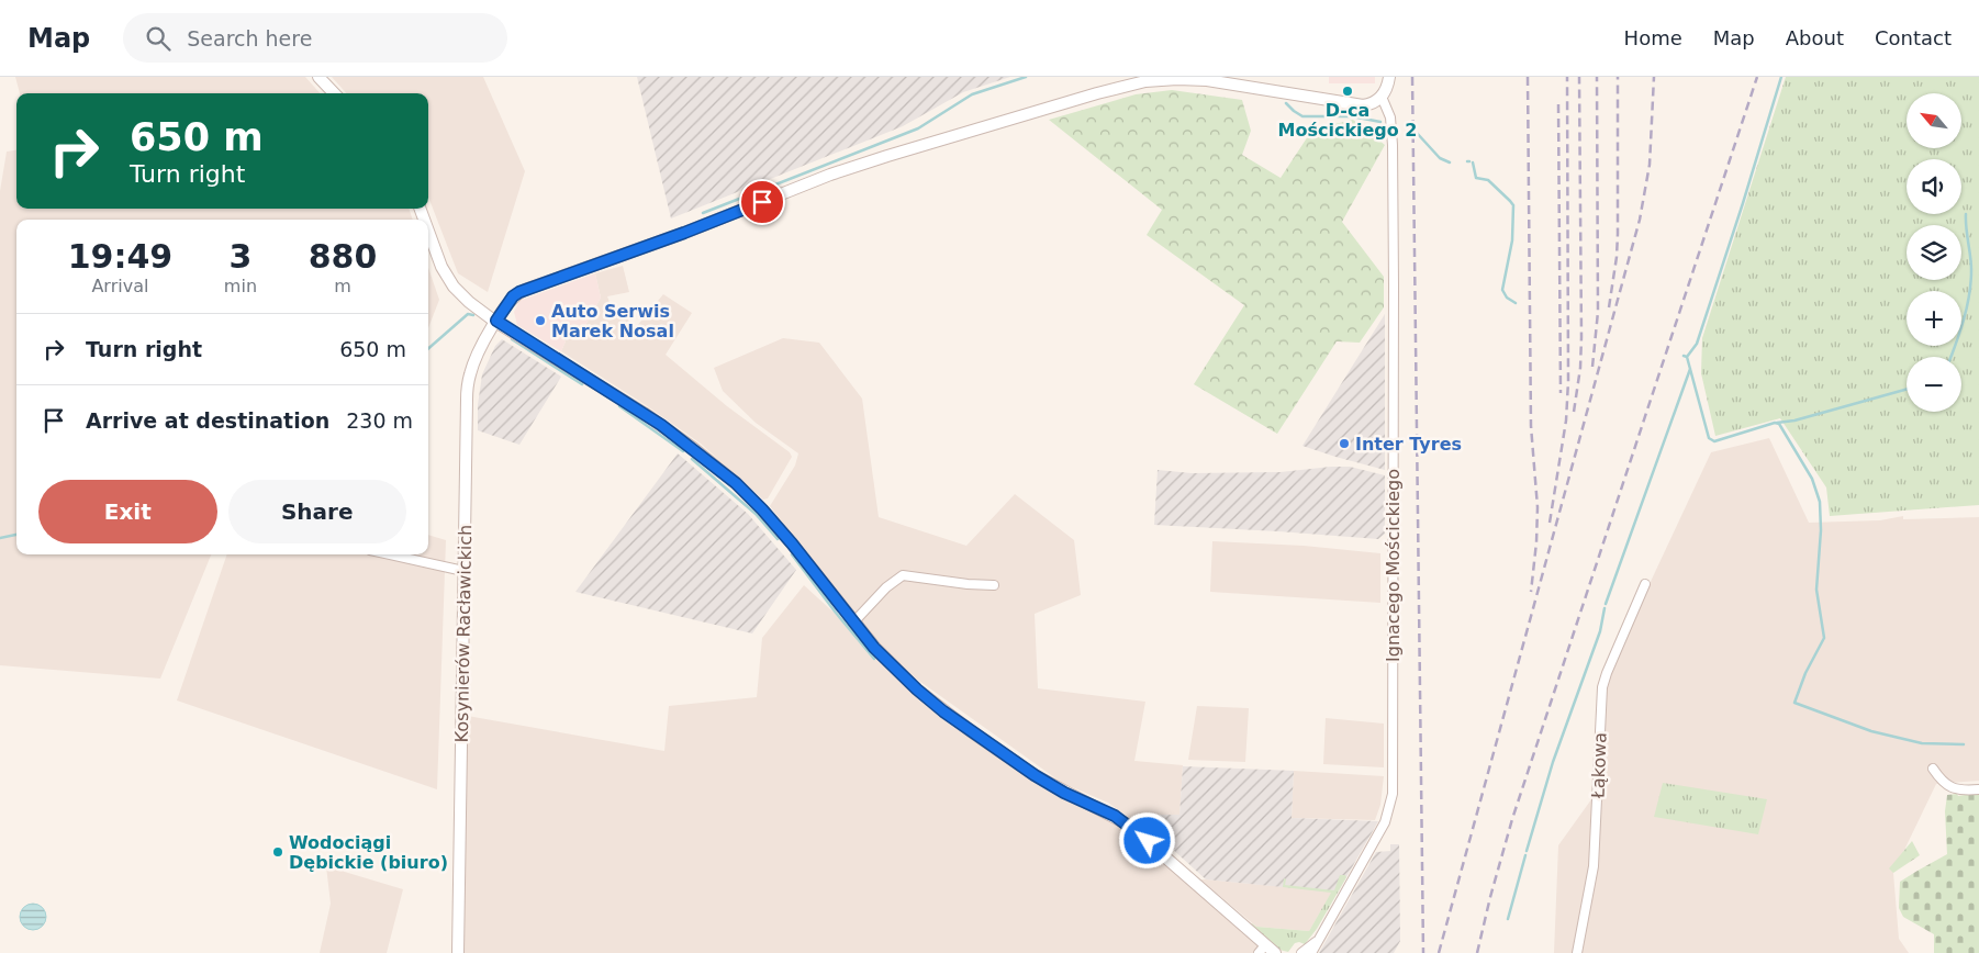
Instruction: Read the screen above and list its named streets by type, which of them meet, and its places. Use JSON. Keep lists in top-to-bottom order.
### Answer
{
  "streets": {
    "street": ["Ignacego Mościckiego", "Kosynierów Racławickich", "Łąkowa"]
  },
  "crossings": [
    ["Ignacego Mościckiego", "Kosynierów Racławickich"]
  ],
  "places": [
    "D-ca Mościckiego 2",
    "Auto Serwis Marek Nosal",
    "Inter Tyres",
    "Wodociągi Dębickie (biuro)"
  ],
  "north": "top left",
  "page": {
    "header": "Map",
    "search": "Search here",
    "nav": [
      "Home",
      "Map",
      "About",
      "Contact"
    ],
    "map_buttons": ["+", "−"],
    "turn": ["650 m", "Turn right"],
    "eta": [
      "19:49",
      "Arrival",
      "3",
      "min",
      "880",
      "m"
    ],
    "list": [
      {
        "name": "Turn right",
        "value": "650 m"
      },
      {
        "name": "Arrive at destination",
        "value": "230 m"
      }
    ],
    "buttons": ["Exit", "Share"]
  }
}
